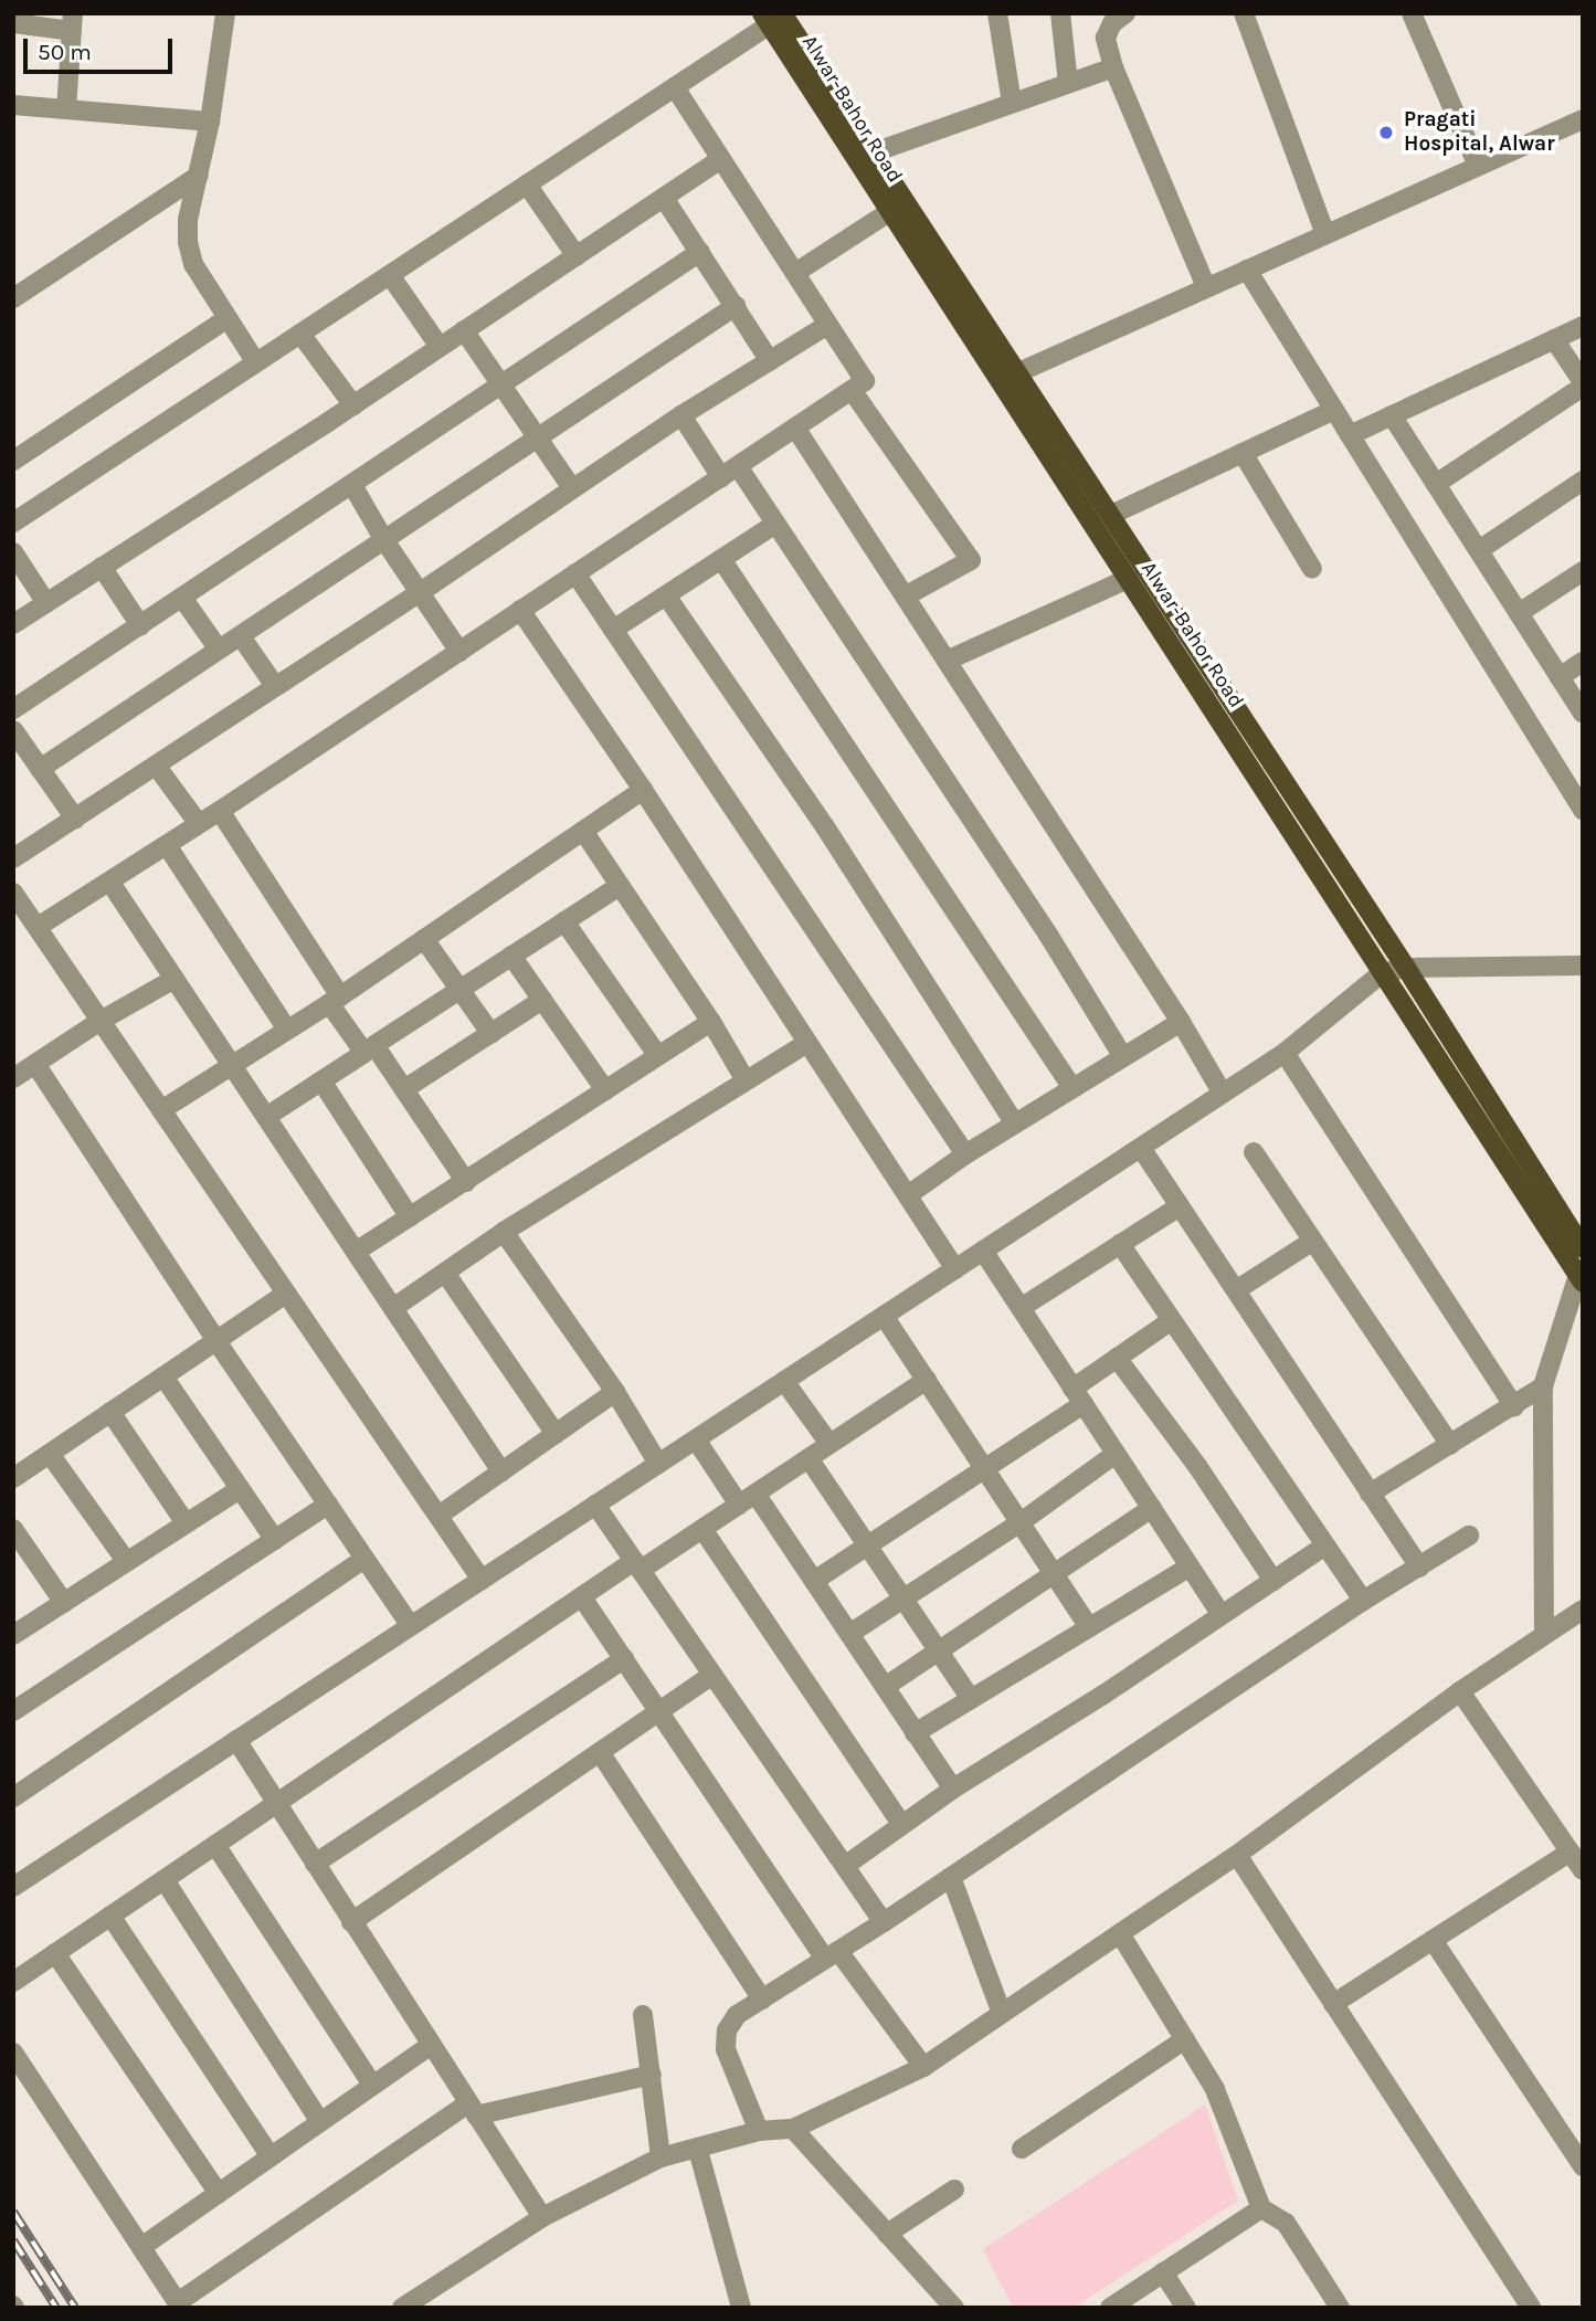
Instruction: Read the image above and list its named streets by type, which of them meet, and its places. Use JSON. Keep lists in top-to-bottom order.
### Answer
{
  "streets": {
    "main road": ["Alwar-Bahor Road"]
  },
  "places": ["Pragati Hospital, Alwar"],
  "scale_bar": "50 m"
}
